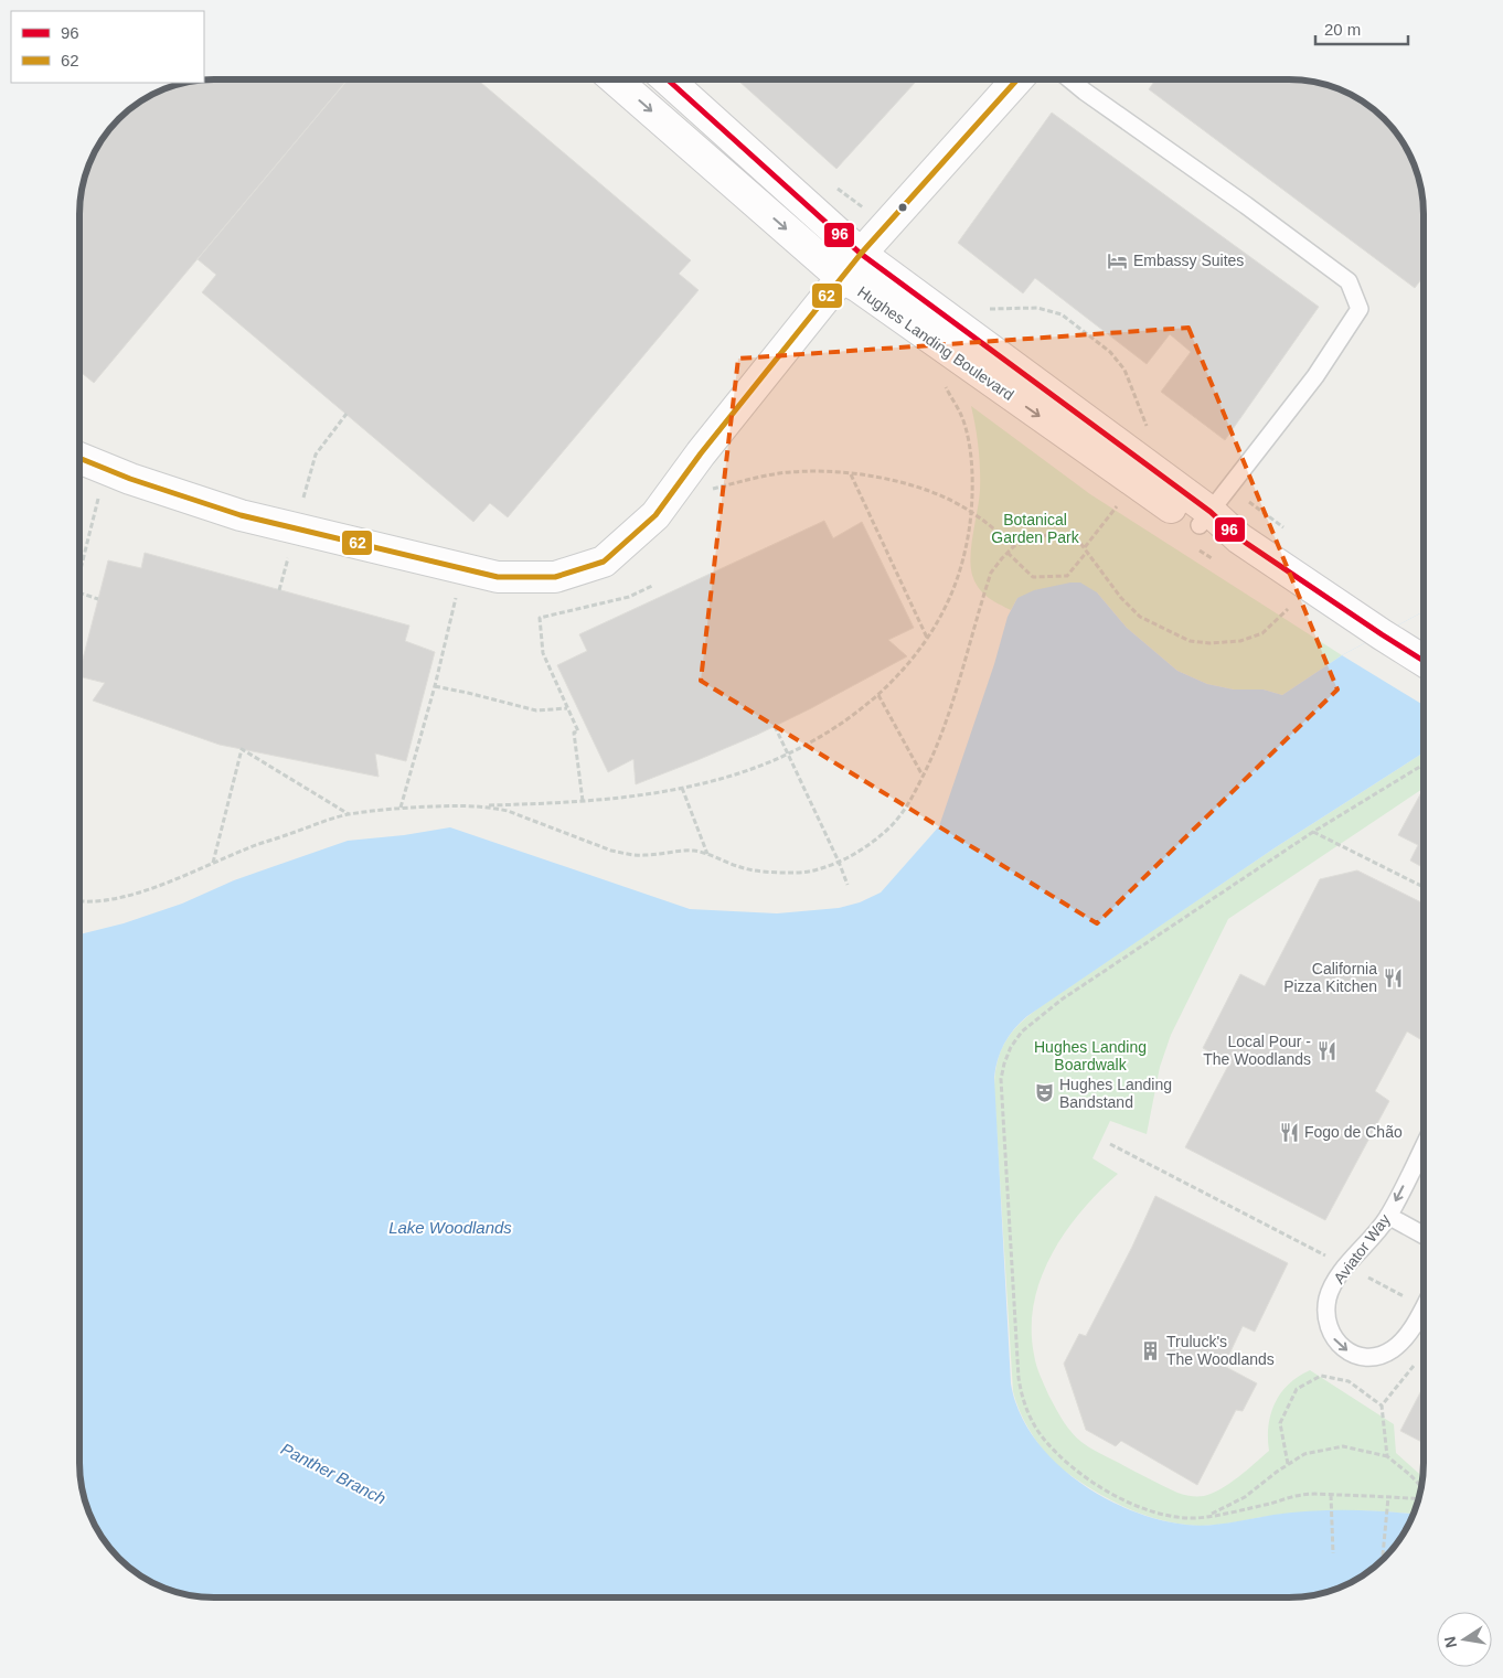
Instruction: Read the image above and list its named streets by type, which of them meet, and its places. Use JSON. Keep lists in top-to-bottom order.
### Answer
{
  "streets": {
    "street": ["Hughes Landing Boulevard"],
    "lane": ["Aviator Way"]
  },
  "water": ["Lake Woodlands", "Panther Branch"],
  "parks": ["Botanical Garden Park", "Hughes Landing Boardwalk"],
  "places": {
    "hotel": ["Embassy Suites"],
    "restaurant": ["California Pizza Kitchen", "Local Pour - The Woodlands", "Fogo de Chão"],
    "theatre": ["Hughes Landing Bandstand"],
    "building": ["Truluck's The Woodlands"]
  },
  "lines": ["transit line 96", "transit line 62"],
  "legend": ["96", "62"],
  "scale_bar": "20 m",
  "north": "left"
}
